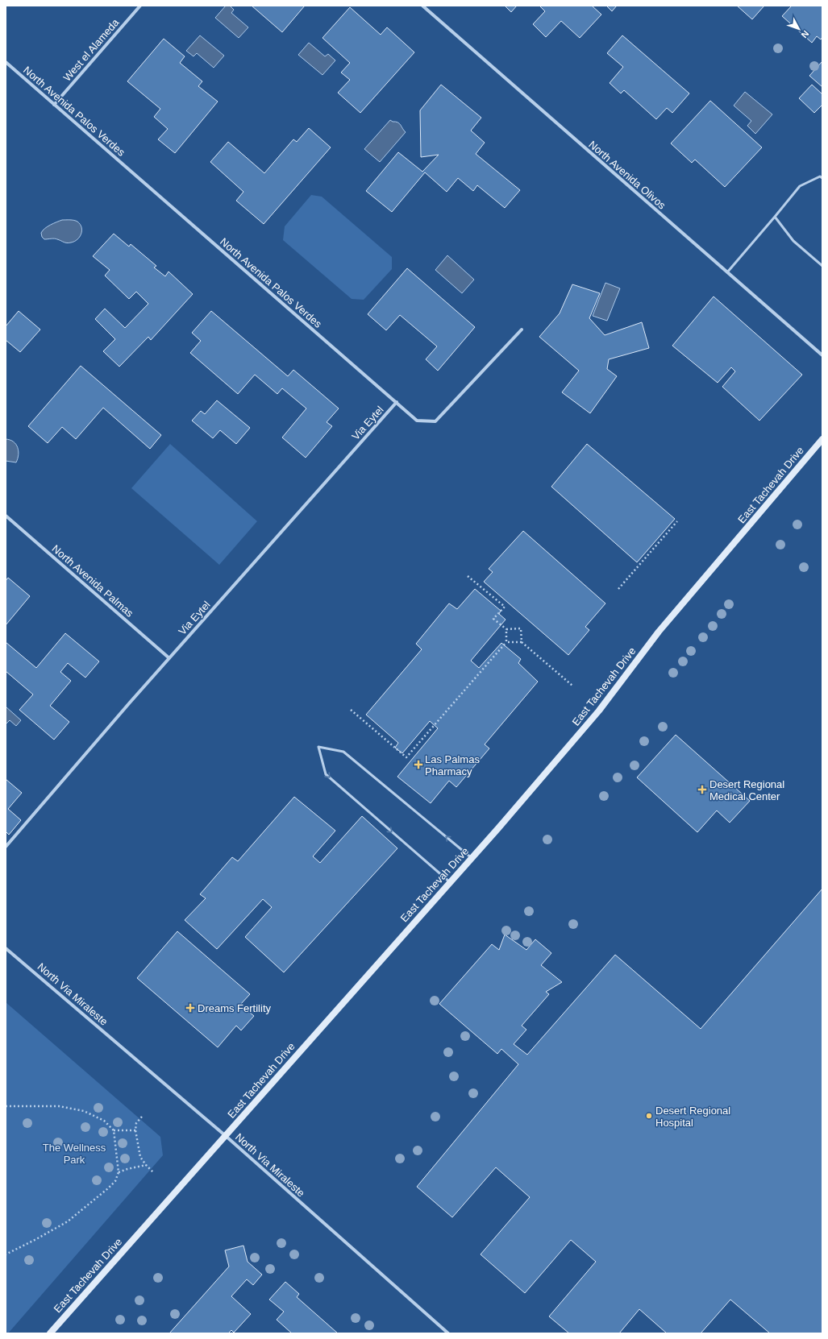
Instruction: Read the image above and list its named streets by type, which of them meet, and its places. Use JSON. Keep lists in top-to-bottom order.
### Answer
{
  "streets": {
    "street": [
      "West el Alameda",
      "North Avenida Palos Verdes",
      "North Avenida Olivos",
      "Via Eytel",
      "East Tachevah Drive",
      "North Avenida Palmas",
      "North Via Miraleste"
    ]
  },
  "crossings": [
    ["West el Alameda", "North Avenida Palos Verdes"],
    ["North Avenida Palos Verdes", "Via Eytel"],
    ["Via Eytel", "North Avenida Palmas"],
    ["East Tachevah Drive", "North Via Miraleste"]
  ],
  "parks": ["The Wellness Park"],
  "places": {
    "health": ["Las Palmas Pharmacy", "Desert Regional Medical Center", "Dreams Fertility"],
    "other": ["Desert Regional Hospital"]
  },
  "north": "bottom right"
}
